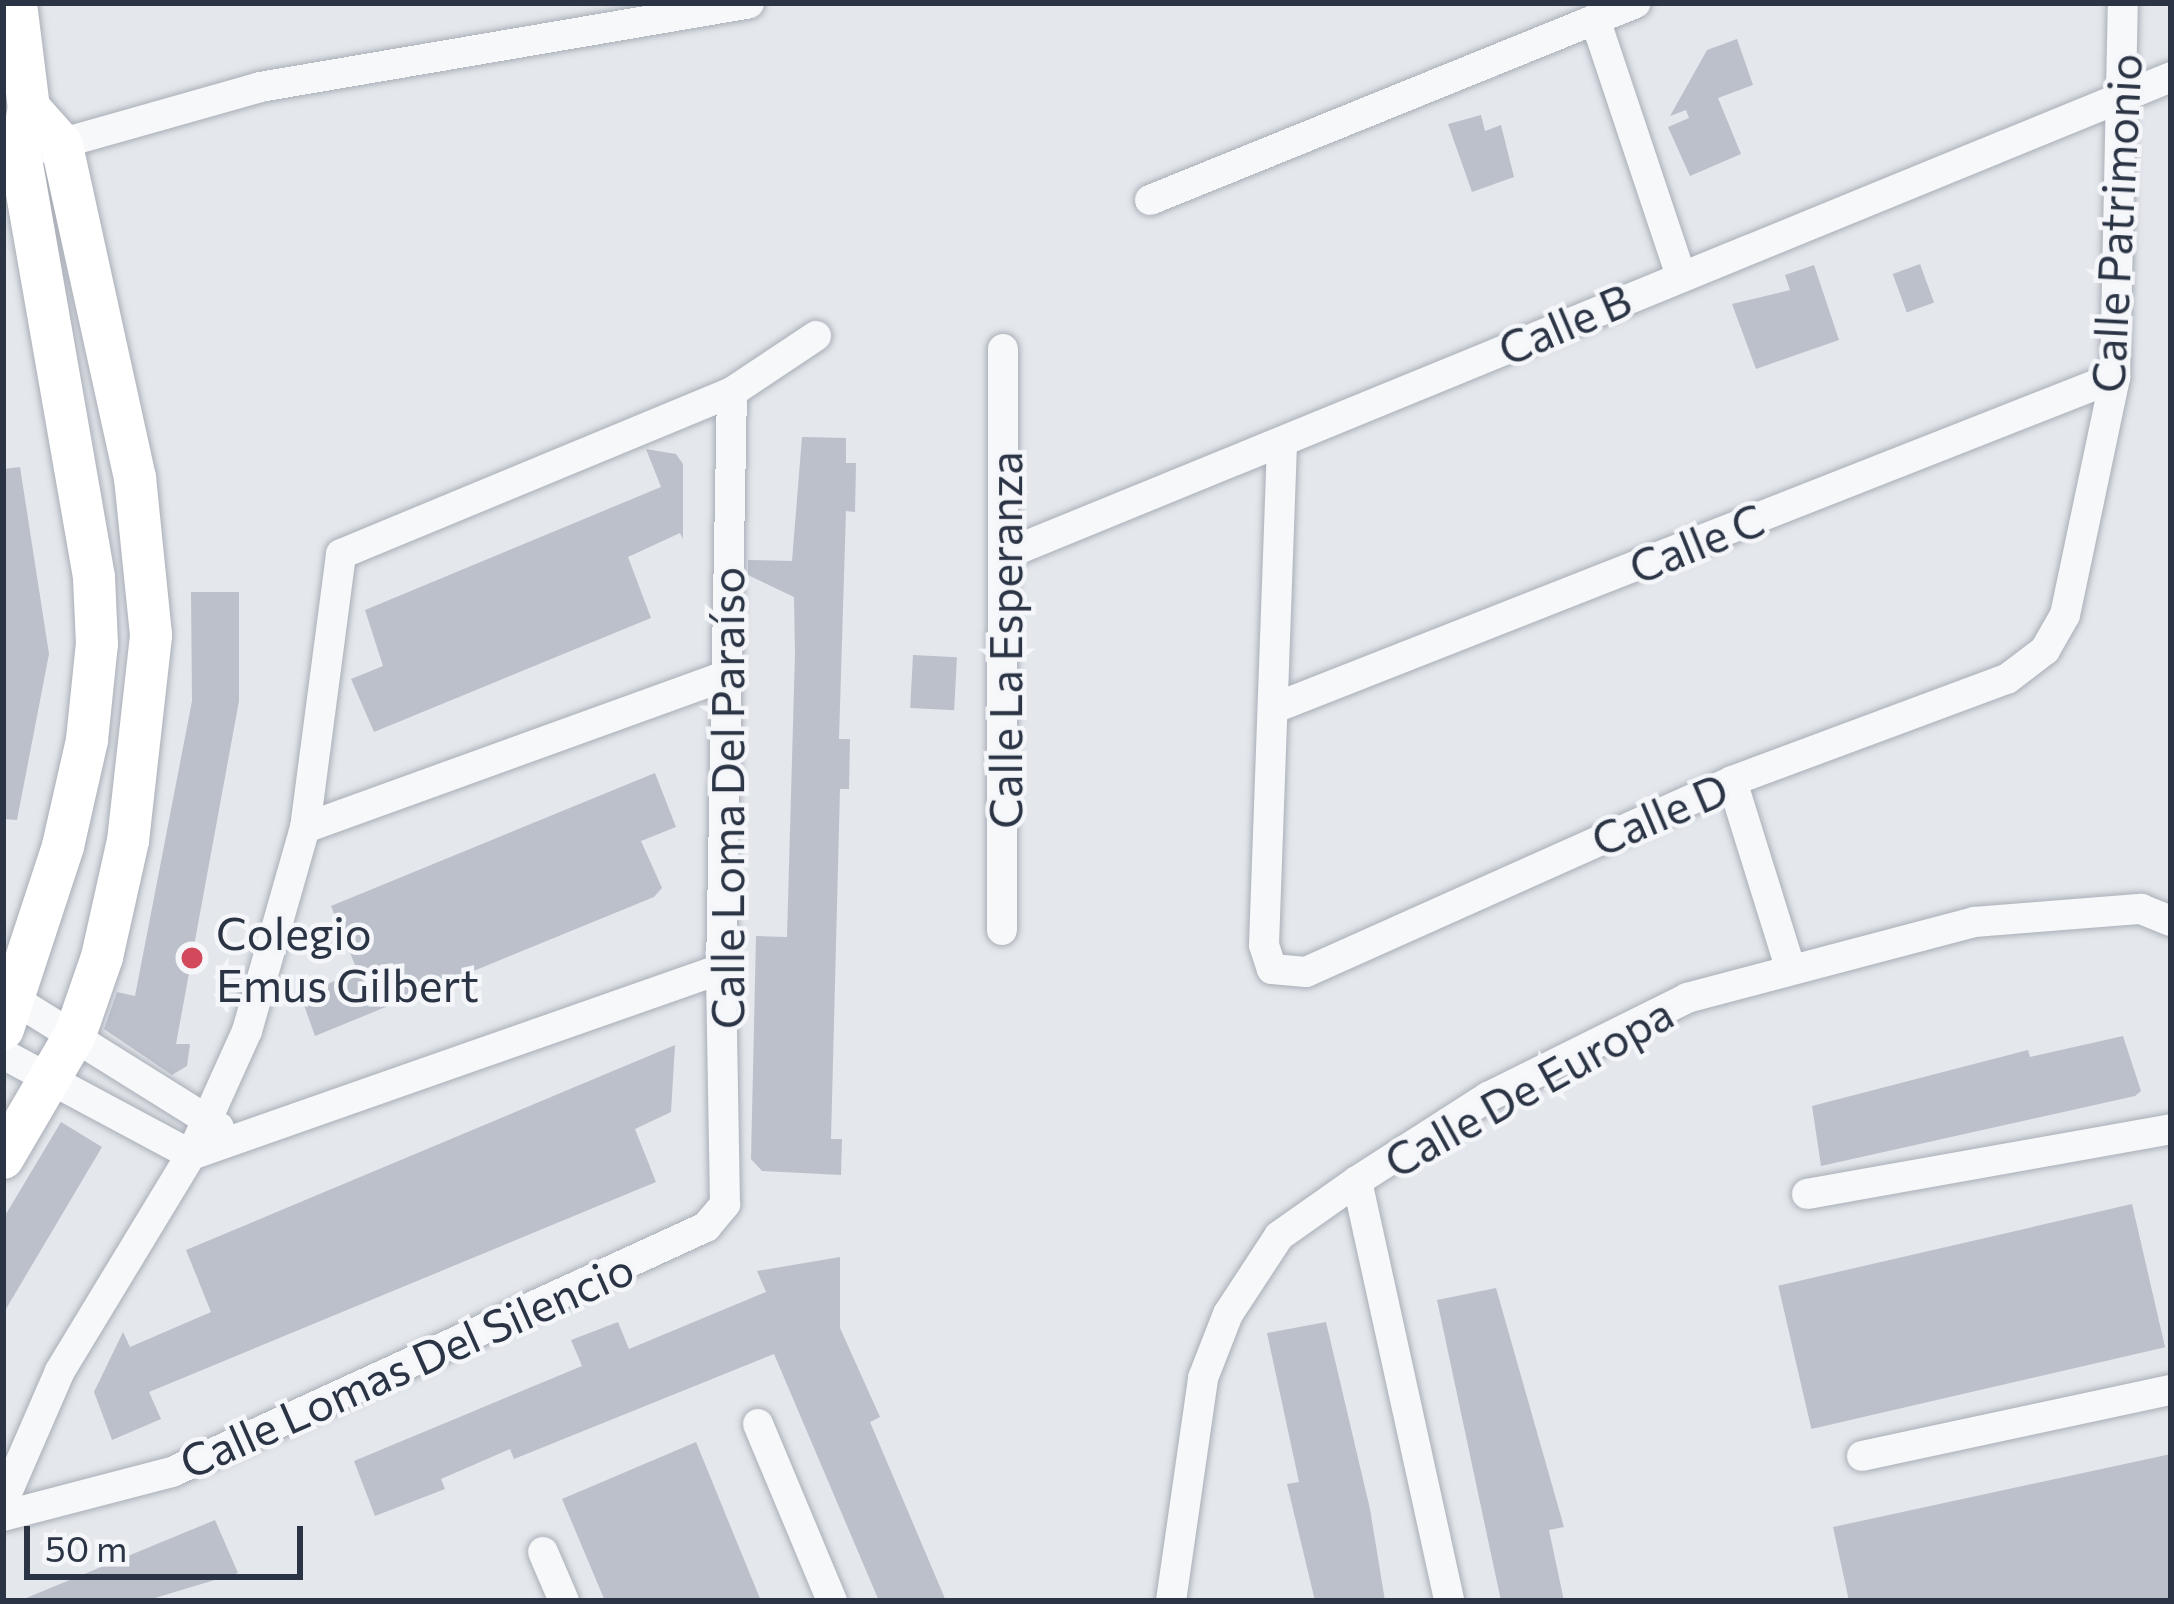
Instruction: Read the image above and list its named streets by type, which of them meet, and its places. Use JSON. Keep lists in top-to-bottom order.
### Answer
{
  "streets": {
    "street": [
      "Calle Patrimonio",
      "Calle B",
      "Calle C",
      "Calle La Esperanza",
      "Calle Loma Del Paraíso",
      "Calle D",
      "Calle De Europa",
      "Calle Lomas Del Silencio"
    ]
  },
  "crossings": [
    ["Calle Patrimonio", "Calle B"],
    ["Calle Patrimonio", "Calle C"],
    ["Calle Patrimonio", "Calle D"],
    ["Calle B", "Calle La Esperanza"],
    ["Calle C", "Calle D"],
    ["Calle Loma Del Paraíso", "Calle Lomas Del Silencio"]
  ],
  "places": ["Colegio Emus Gilbert"],
  "scale_bar": "50 m"
}
